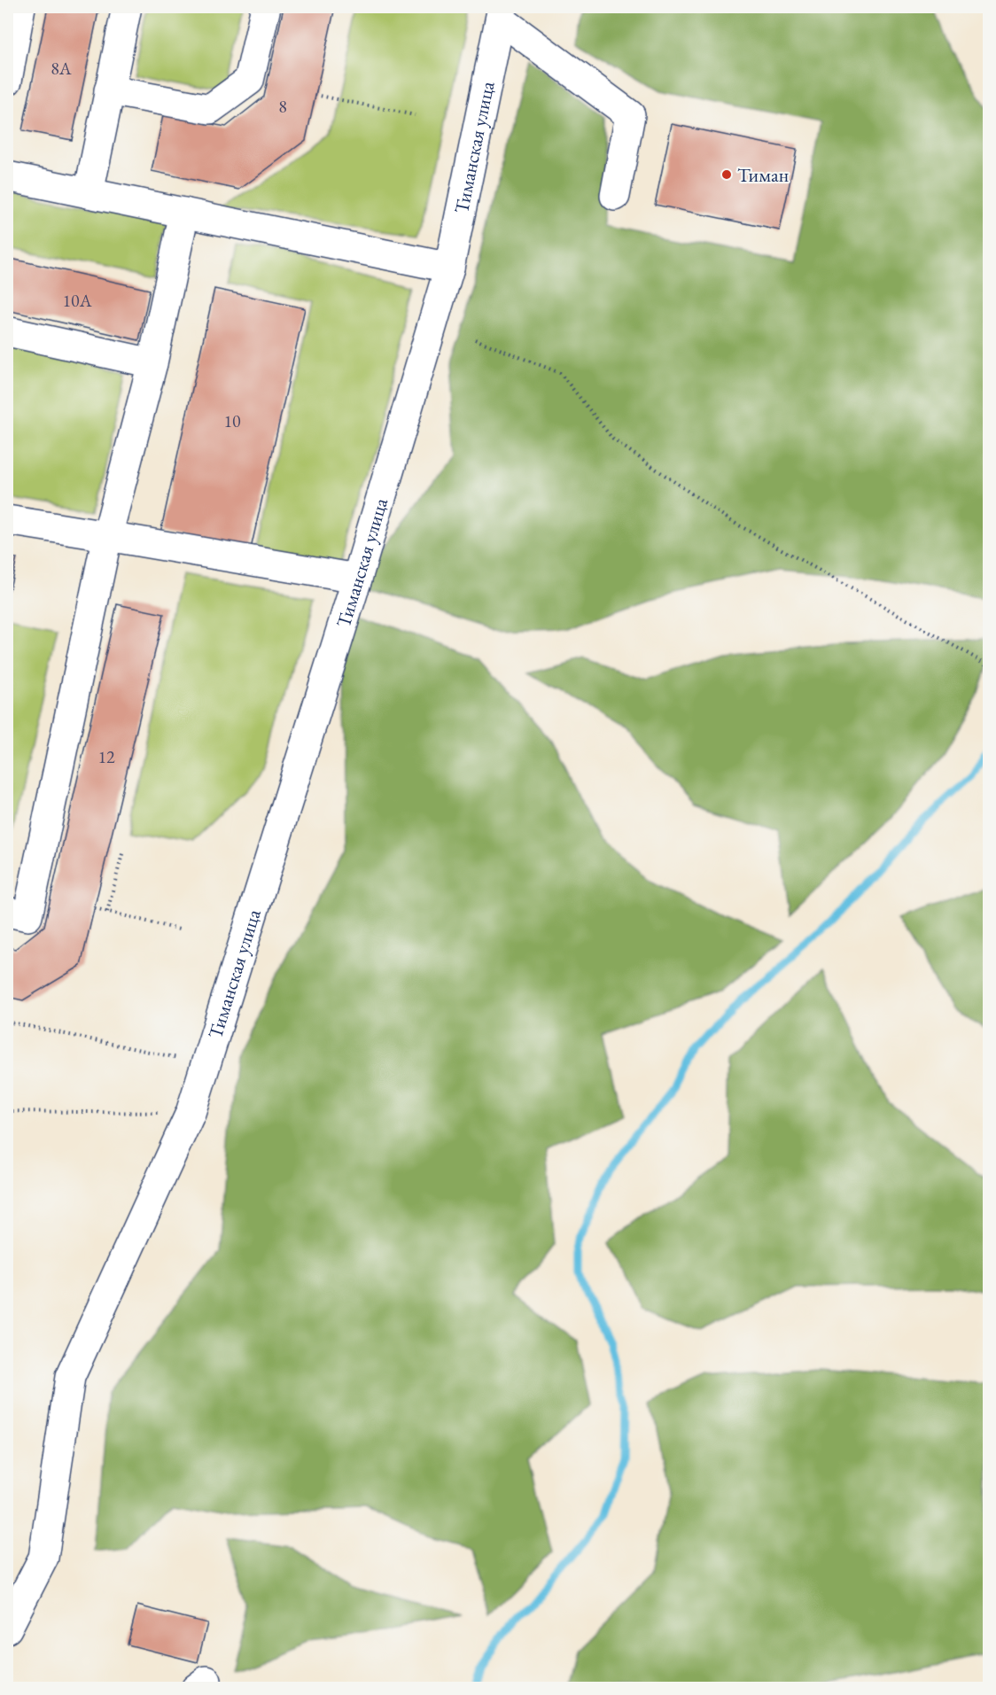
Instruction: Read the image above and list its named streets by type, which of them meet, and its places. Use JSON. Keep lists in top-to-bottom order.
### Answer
{
  "streets": {
    "street": ["Тиманская улица"]
  },
  "places": ["Тиман"],
  "house_numbers": [
    "8А",
    "8",
    "10А",
    "10",
    "12"
  ]
}
